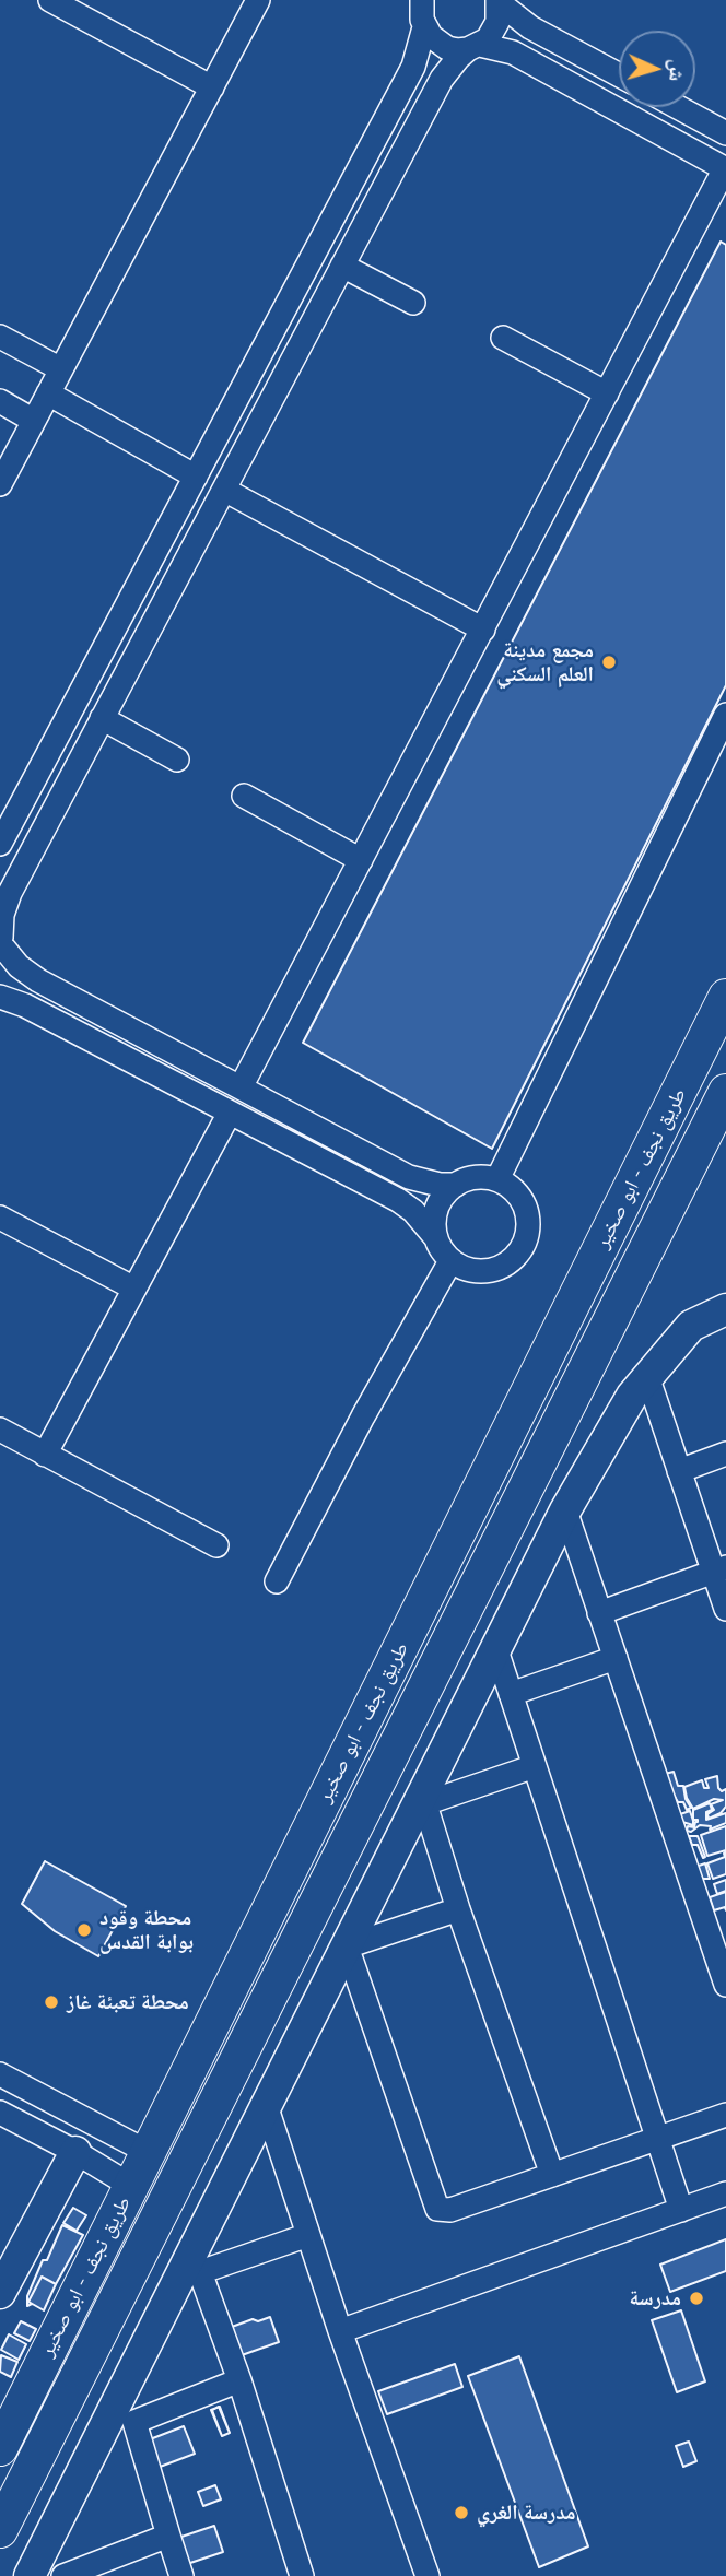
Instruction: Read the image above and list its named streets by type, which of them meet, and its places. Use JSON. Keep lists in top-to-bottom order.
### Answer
{
  "streets": {
    "highway": ["طريق نجف - ابو صخير"]
  },
  "places": [
    "مجمع مدينة العلم السكني",
    "محطة وقود بوابة القدس",
    "محطة تعبئة غاز",
    "مدرسة",
    "مدرسة الغري"
  ],
  "north": "right"
}
